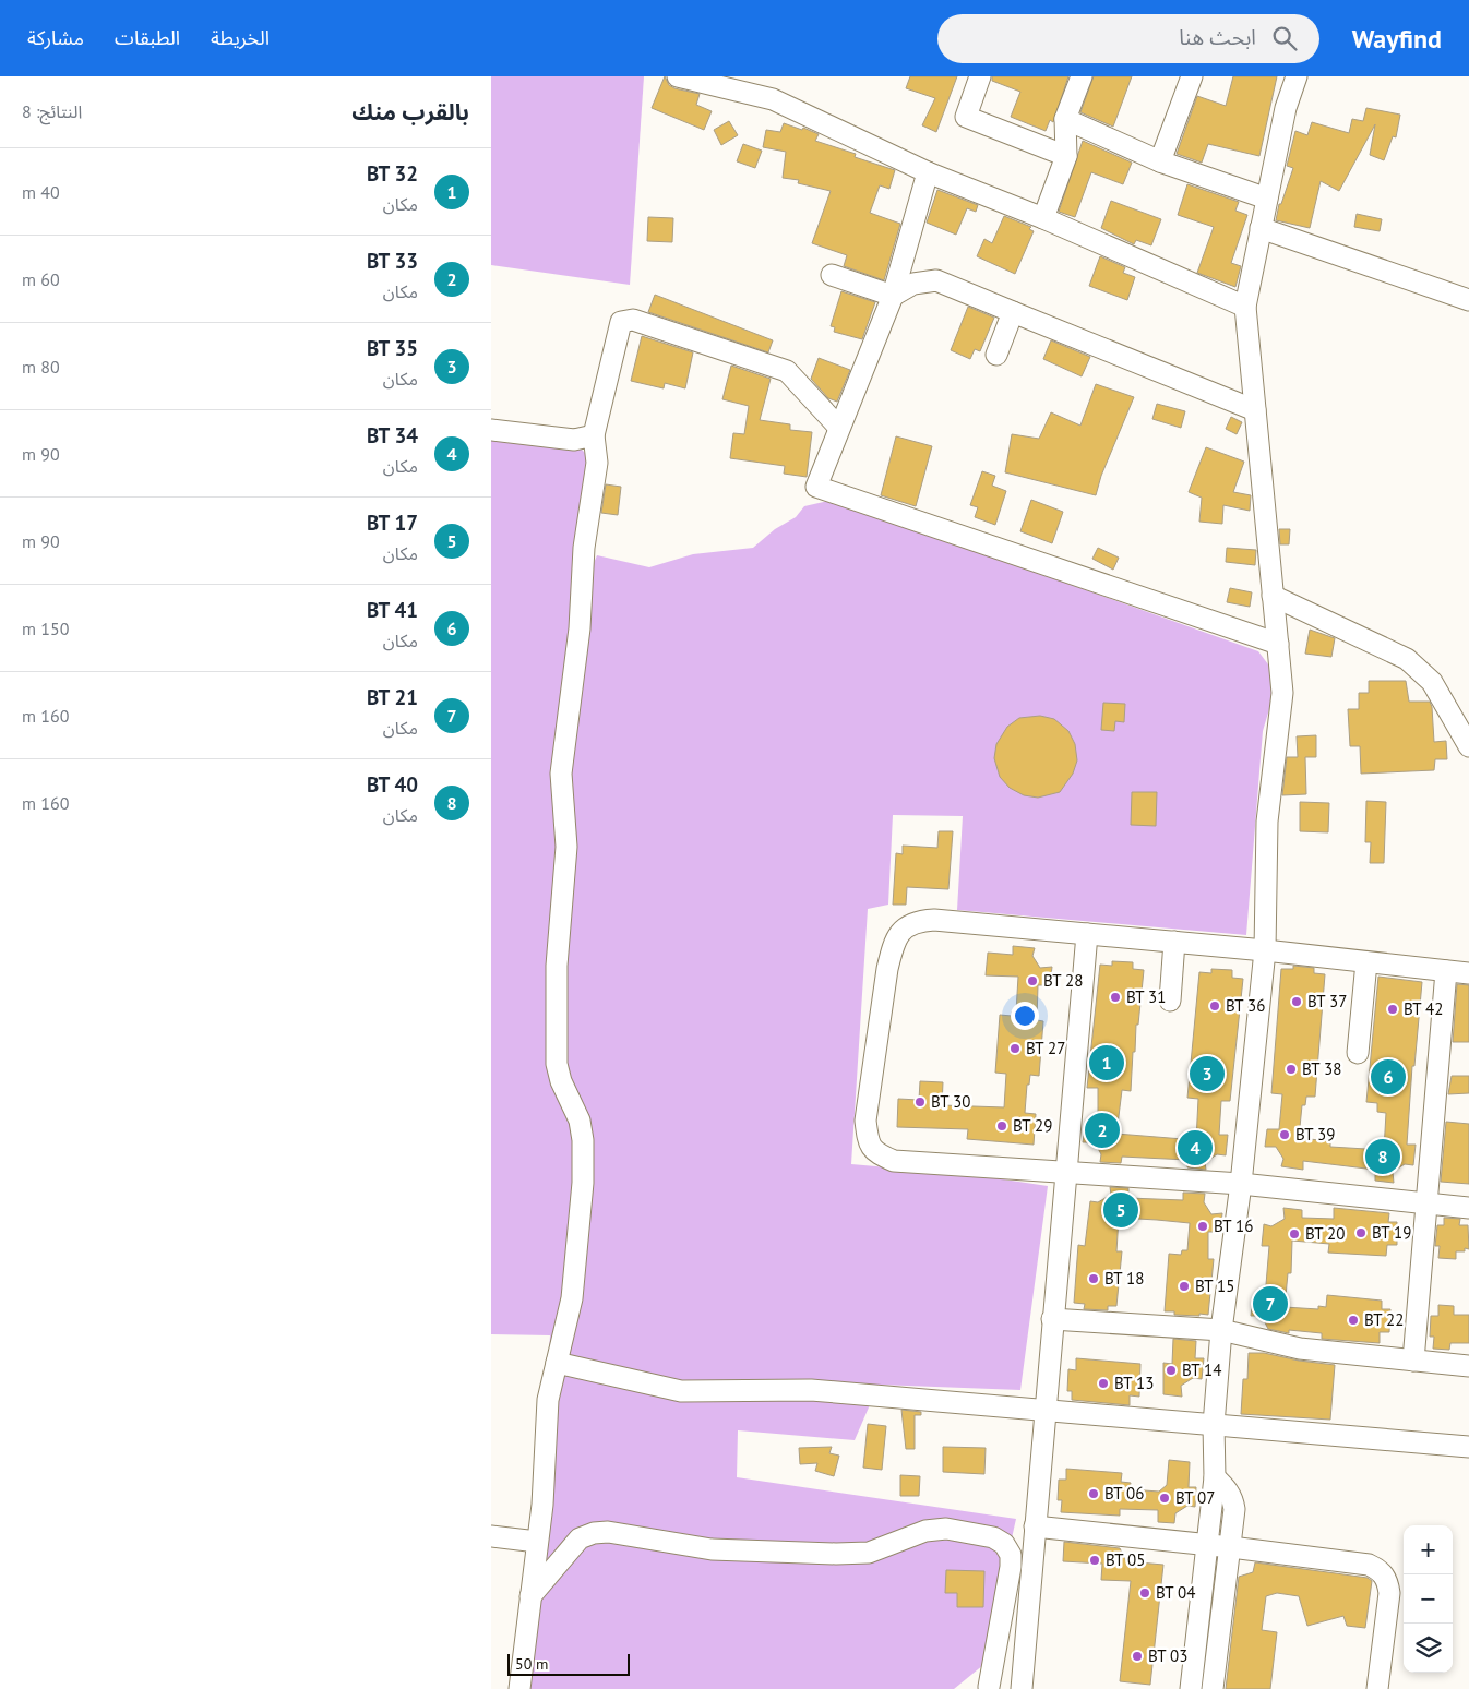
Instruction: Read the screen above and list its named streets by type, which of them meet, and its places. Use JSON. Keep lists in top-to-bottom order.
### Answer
{
  "places": [
    "BT 28",
    "BT 31",
    "BT 37",
    "BT 36",
    "BT 42",
    "BT 27",
    "BT 38",
    "BT 30",
    "BT 29",
    "BT 39",
    "BT 16",
    "BT 19",
    "BT 20",
    "BT 18",
    "BT 15",
    "BT 22",
    "BT 14",
    "BT 13",
    "BT 06",
    "BT 07",
    "BT 05",
    "BT 04",
    "BT 03"
  ],
  "scale_bar": "50 m",
  "page": {
    "header": "Wayfind",
    "search": "ابحث هنا",
    "nav": ["الخريطة", "الطبقات", "مشاركة"],
    "heading": ["بالقرب منك", "النتائج: 8"],
    "list": [
      {
        "mark": "1",
        "name": "BT 32",
        "note": "مكان",
        "value": "40 m"
      },
      {
        "mark": "2",
        "name": "BT 33",
        "note": "مكان",
        "value": "60 m"
      },
      {
        "mark": "3",
        "name": "BT 35",
        "note": "مكان",
        "value": "80 m"
      },
      {
        "mark": "4",
        "name": "BT 34",
        "note": "مكان",
        "value": "90 m"
      },
      {
        "mark": "5",
        "name": "BT 17",
        "note": "مكان",
        "value": "90 m"
      },
      {
        "mark": "6",
        "name": "BT 41",
        "note": "مكان",
        "value": "150 m"
      },
      {
        "mark": "7",
        "name": "BT 21",
        "note": "مكان",
        "value": "160 m"
      },
      {
        "mark": "8",
        "name": "BT 40",
        "note": "مكان",
        "value": "160 m"
      }
    ],
    "pins": [
      "1",
      "3",
      "6",
      "2",
      "4",
      "8",
      "5",
      "7"
    ],
    "map_buttons": ["+", "−"],
    "scale": "50 m"
  }
}
